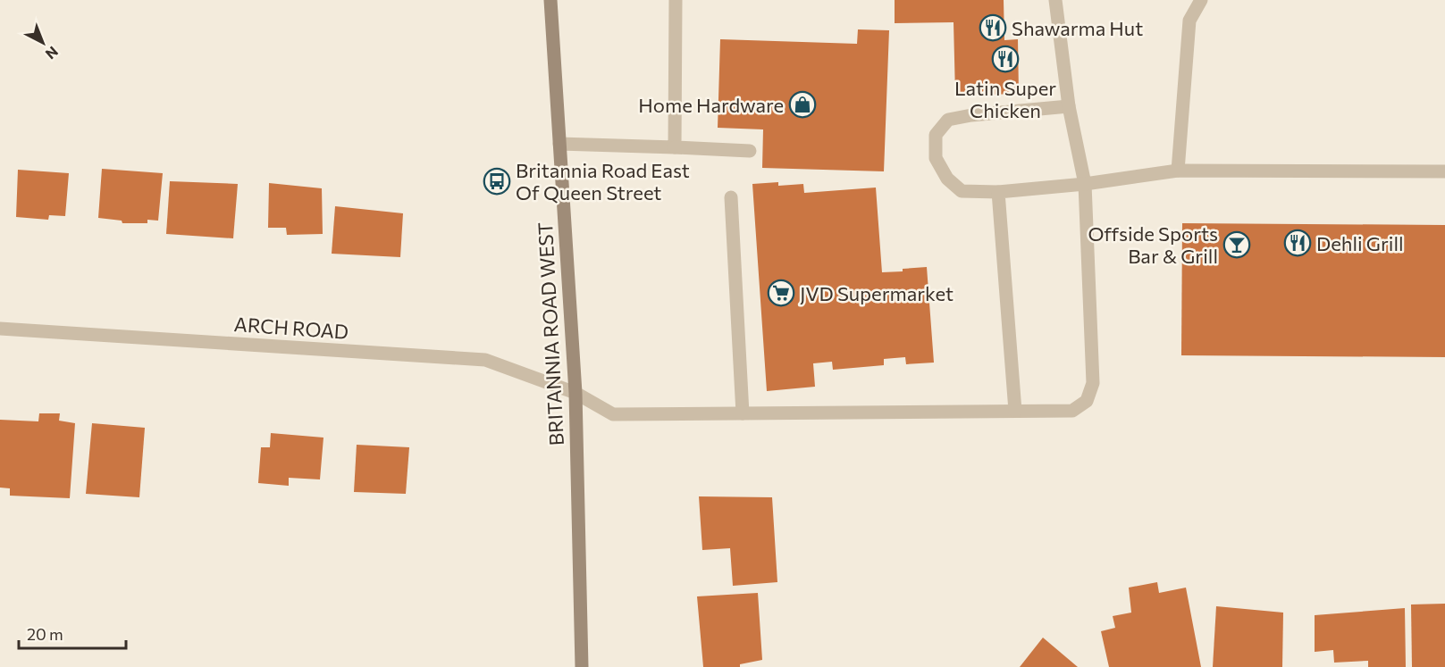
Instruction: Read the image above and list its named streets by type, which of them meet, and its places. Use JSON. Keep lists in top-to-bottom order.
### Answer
{
  "streets": {
    "main road": ["BRITANNIA ROAD WEST"],
    "street": ["ARCH ROAD"]
  },
  "crossings": [
    ["ARCH ROAD", "BRITANNIA ROAD WEST"]
  ],
  "places": {
    "restaurant": ["Shawarma Hut", "Latin Super Chicken", "Dehli Grill"],
    "shop": ["Home Hardware"],
    "bus stop": ["Britannia Road East Of Queen Street"],
    "bar": ["Offside Sports Bar & Grill"],
    "supermarket": ["JVD Supermarket"]
  },
  "scale_bar": "20 m",
  "north": "bottom right"
}
